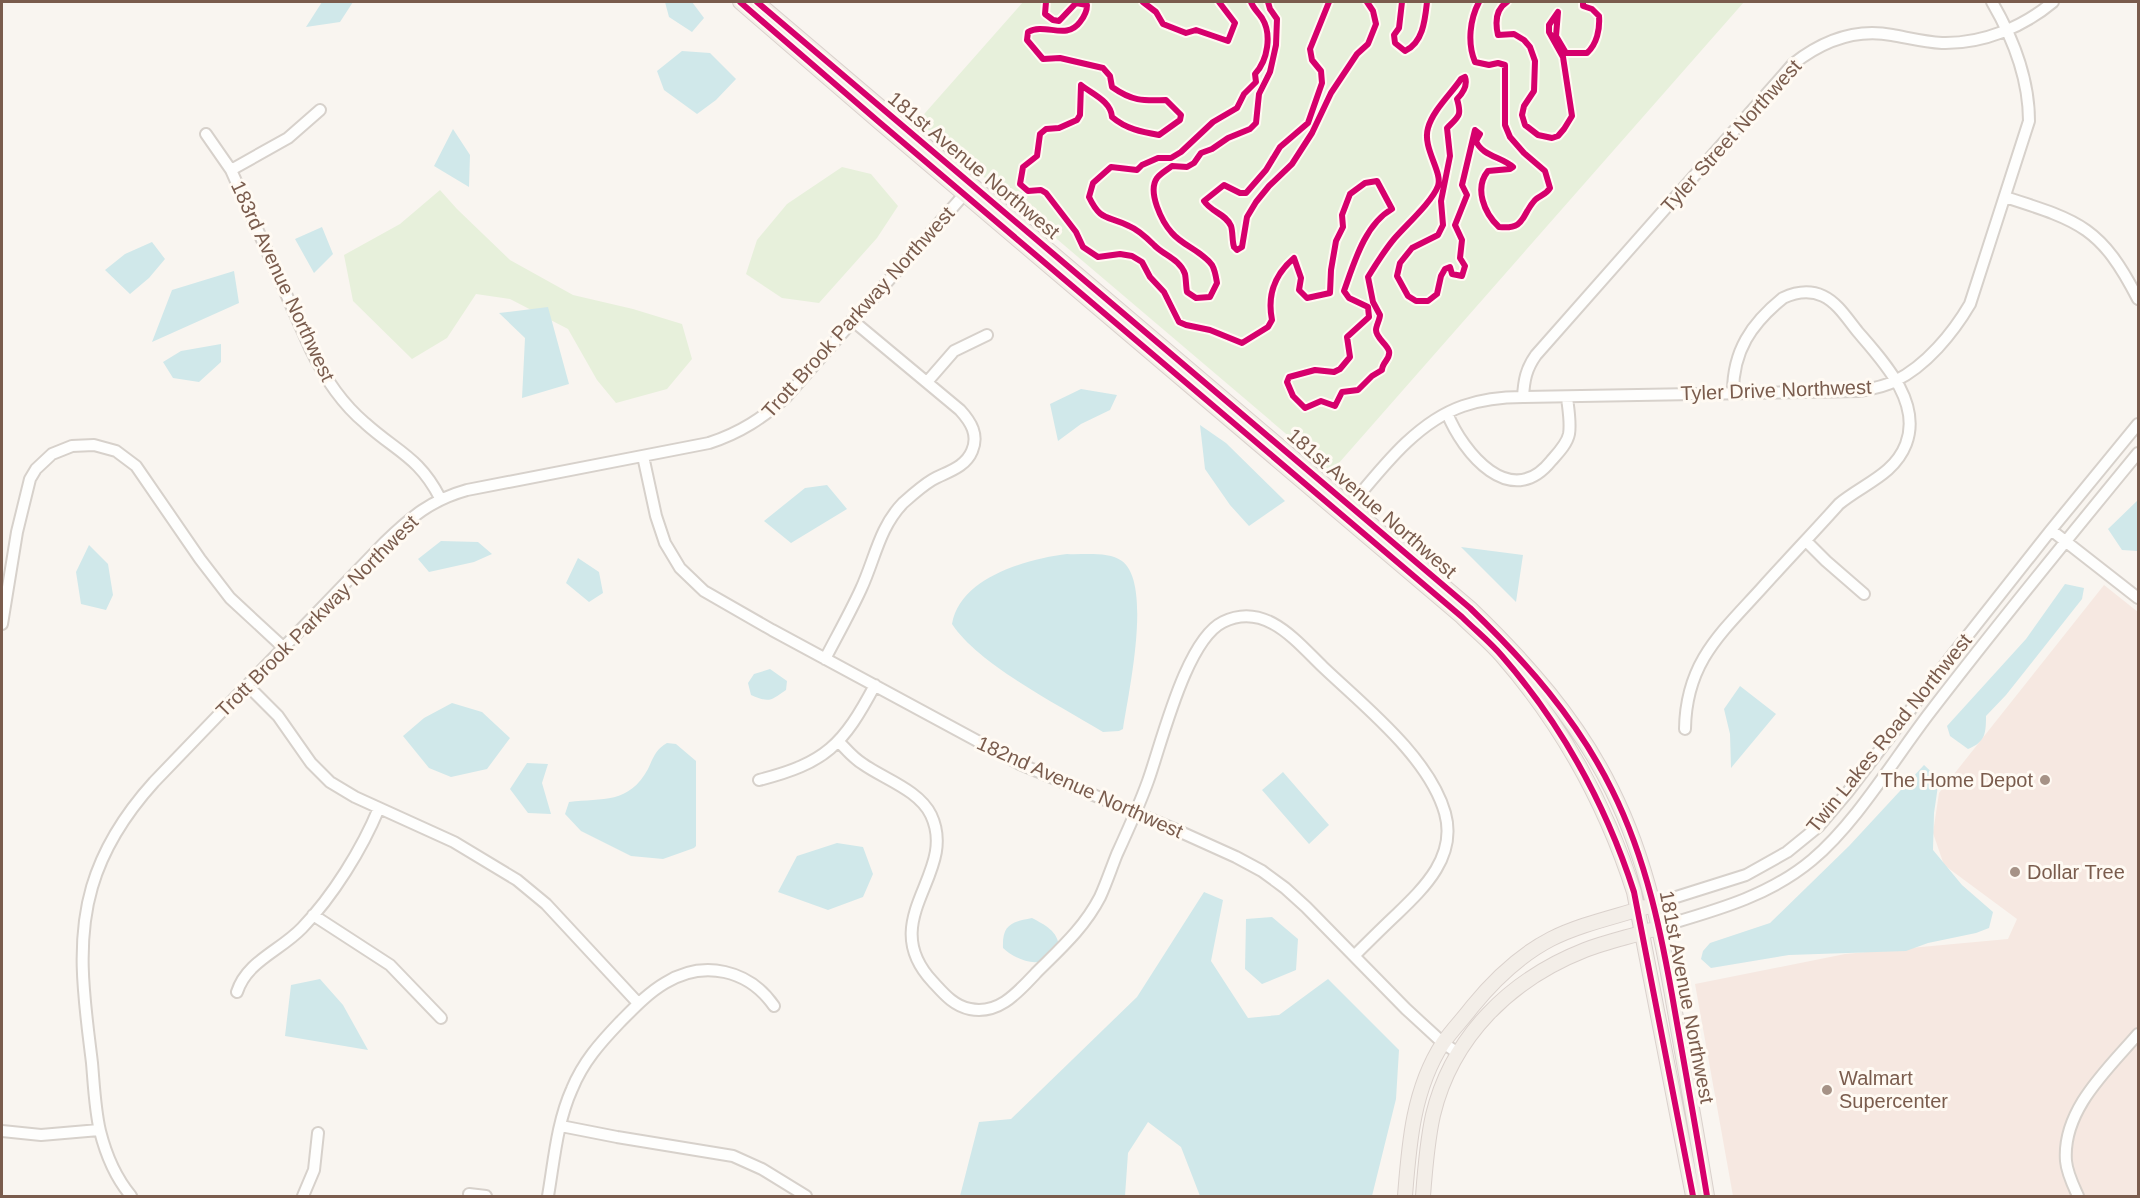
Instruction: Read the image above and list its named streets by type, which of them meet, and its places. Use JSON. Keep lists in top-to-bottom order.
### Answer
{
  "streets": {
    "main road": ["181st Avenue Northwest", "Twin Lakes Road Northwest"],
    "street": [
      "Tyler Street Northwest",
      "183rd Avenue Northwest",
      "Trott Brook Parkway Northwest",
      "Tyler Drive Northwest",
      "182nd Avenue Northwest"
    ]
  },
  "crossings": [
    ["Tyler Street Northwest", "Tyler Drive Northwest"],
    ["181st Avenue Northwest", "Trott Brook Parkway Northwest"],
    ["181st Avenue Northwest", "Tyler Drive Northwest"],
    ["181st Avenue Northwest", "Twin Lakes Road Northwest"],
    ["183rd Avenue Northwest", "Trott Brook Parkway Northwest"],
    ["Trott Brook Parkway Northwest", "182nd Avenue Northwest"],
    ["Twin Lakes Road Northwest", "182nd Avenue Northwest"]
  ],
  "places": ["The Home Depot", "Dollar Tree", "Walmart Supercenter"]
}
